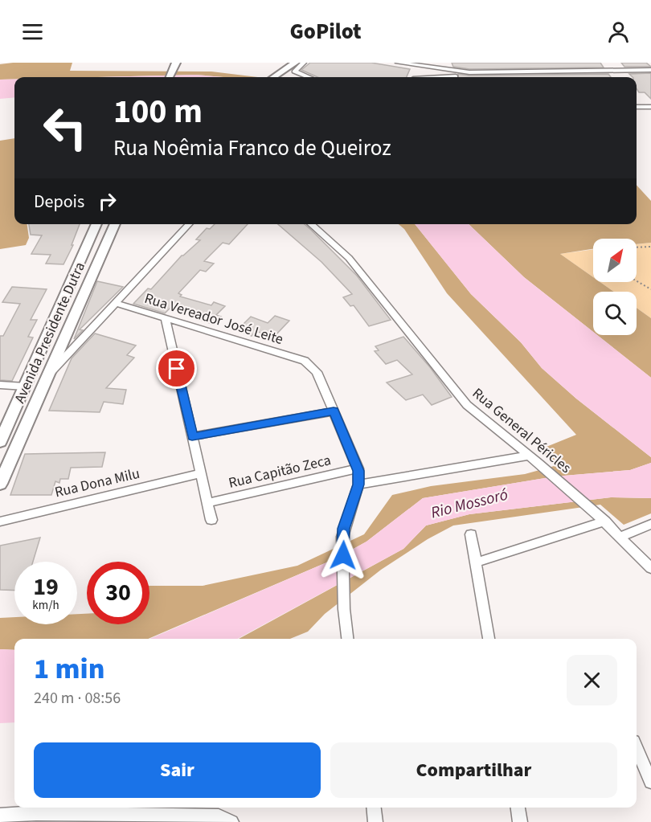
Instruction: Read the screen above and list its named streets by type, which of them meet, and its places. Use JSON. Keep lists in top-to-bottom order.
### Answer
{
  "streets": {
    "main road": ["Avenida Presidente Dutra"],
    "street": [
      "Rua Vereador José Leite",
      "Rua General Péricles",
      "Rua Capitão Zeca",
      "Rua Dona Milu"
    ]
  },
  "water": ["Rio Mossoró"],
  "north": "top right",
  "page": {
    "header": "GoPilot",
    "turn": ["100 m", "Rua Noêmia Franco de Queiroz"],
    "then": "Depois",
    "speed": "19 km/h",
    "limit": "30",
    "heading": ["1 min", "240 m · 08:56"],
    "buttons": ["Sair", "Compartilhar"]
  }
}
